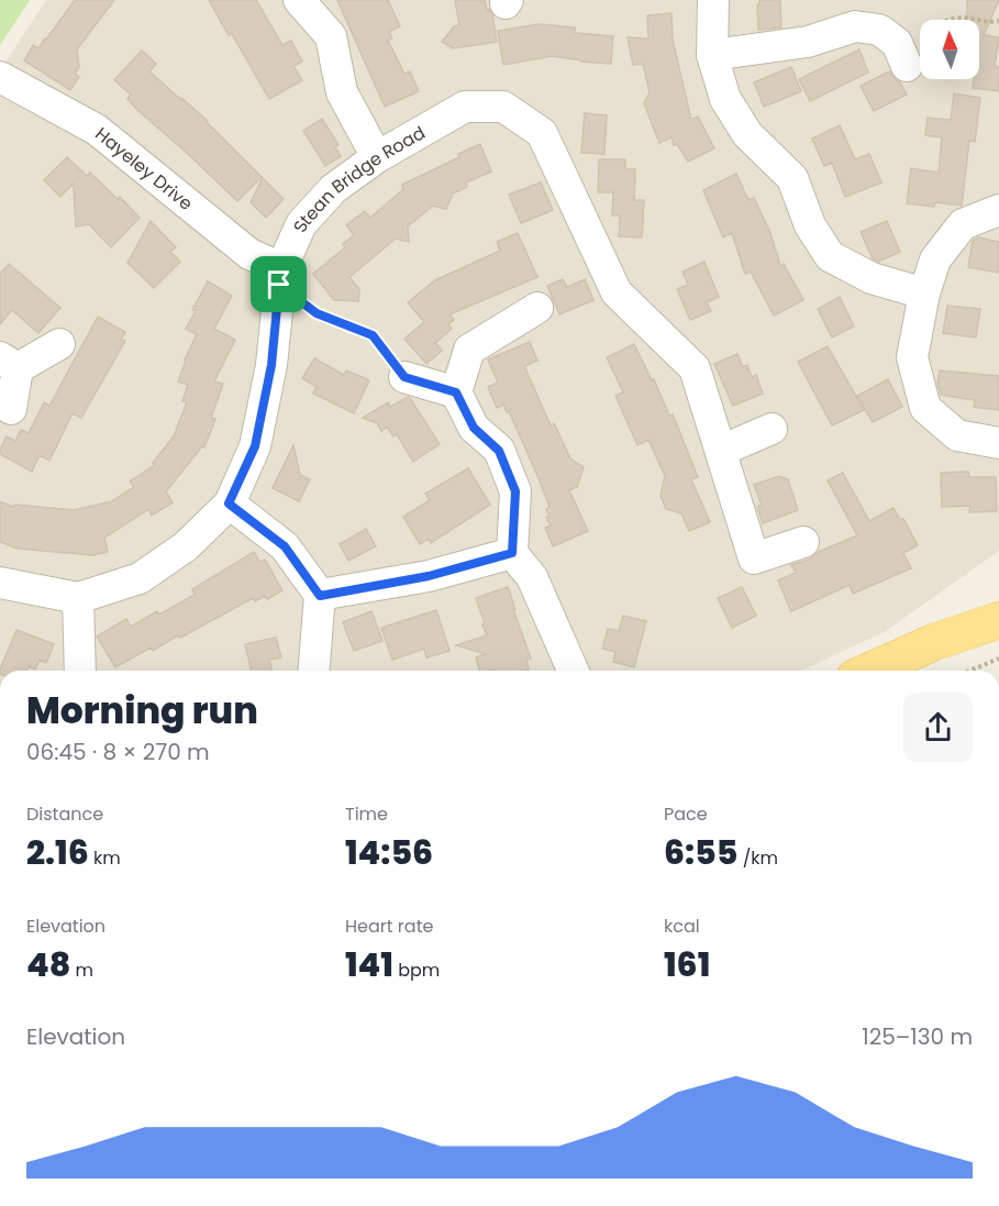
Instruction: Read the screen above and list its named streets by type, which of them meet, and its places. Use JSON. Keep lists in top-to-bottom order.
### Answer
{
  "streets": {
    "street": ["Hayeley Drive", "Stean Bridge Road"]
  },
  "crossings": [
    ["Hayeley Drive", "Stean Bridge Road"]
  ],
  "north": "top",
  "page": {
    "heading": ["Morning run", "06:45 · 8 × 270 m"],
    "stats": [
      ["Distance", "2.16 km"],
      ["Time", "14:56"],
      ["Pace", "6:55 /km"],
      ["Elevation", "48 m"],
      ["Heart rate", "141 bpm"],
      ["kcal", "161"]
    ],
    "chart": ["Elevation", "125–130 m"]
  }
}
